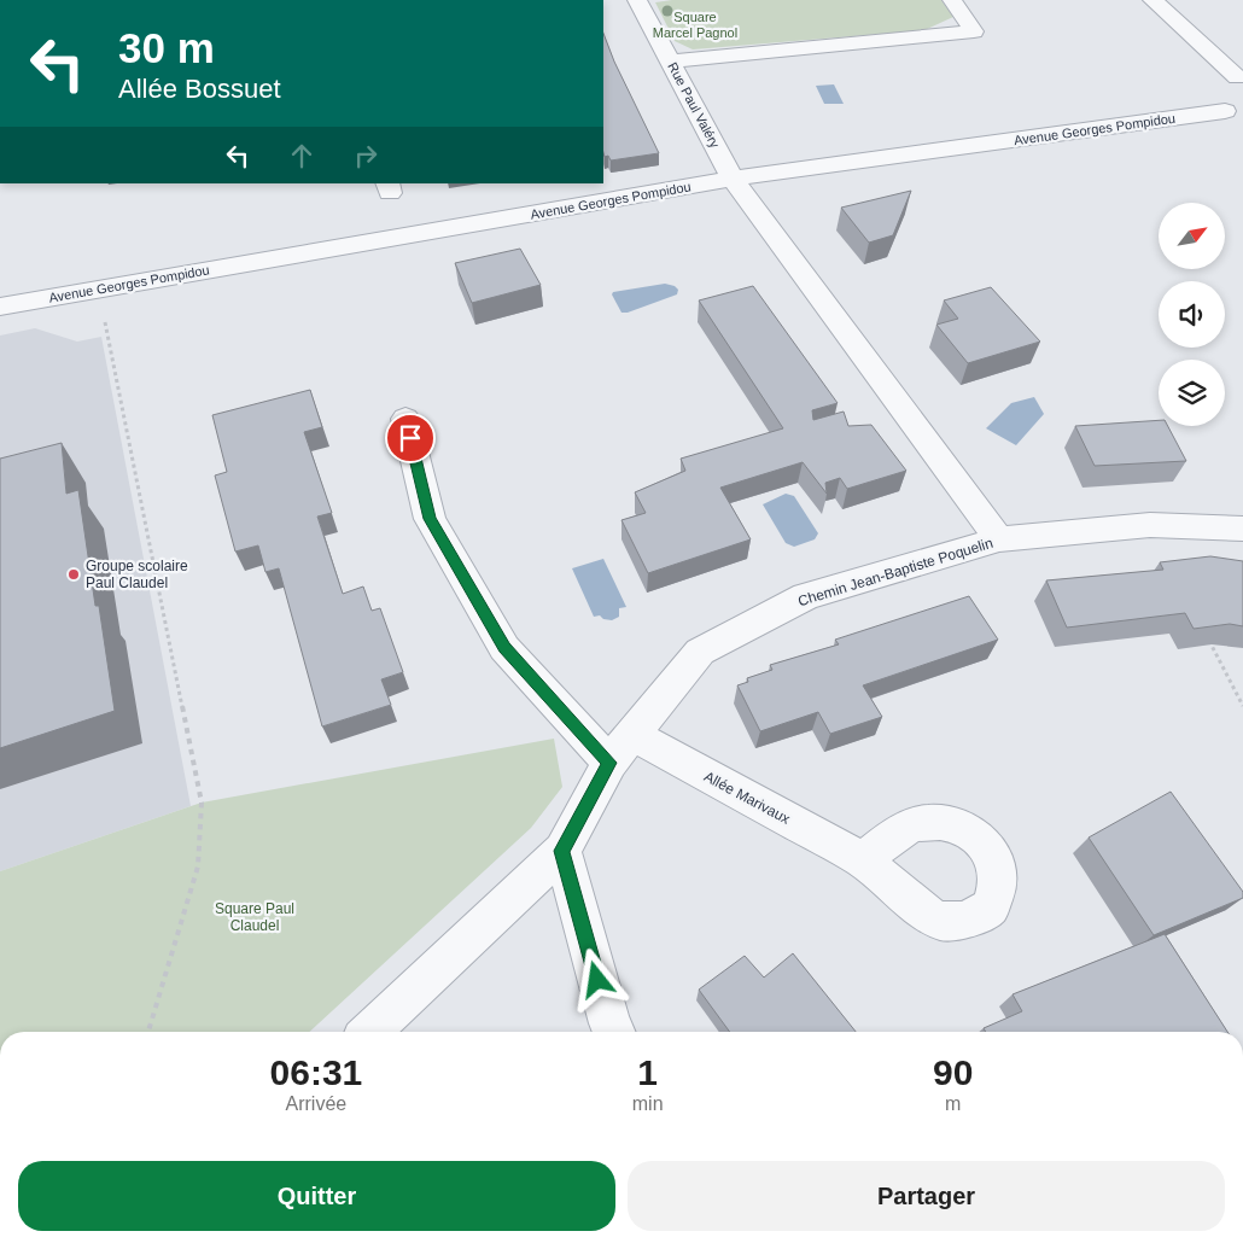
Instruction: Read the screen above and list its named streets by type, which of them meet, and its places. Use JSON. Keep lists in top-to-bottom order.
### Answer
{
  "streets": {
    "street": [
      "Rue Paul Valéry",
      "Avenue Georges Pompidou",
      "Chemin Jean-Baptiste Poquelin",
      "Allée Marivaux"
    ]
  },
  "crossings": [
    ["Rue Paul Valéry", "Avenue Georges Pompidou"],
    ["Rue Paul Valéry", "Chemin Jean-Baptiste Poquelin"],
    ["Chemin Jean-Baptiste Poquelin", "Allée Marivaux"]
  ],
  "parks": ["Square Marcel Pagnol", "Square Paul Claudel"],
  "places": ["Groupe scolaire Paul Claudel"],
  "north": "top right",
  "page": {
    "turn": ["30 m", "Allée Bossuet"],
    "eta": [
      "06:31",
      "Arrivée",
      "1",
      "min",
      "90",
      "m"
    ],
    "buttons": ["Quitter", "Partager"]
  }
}
